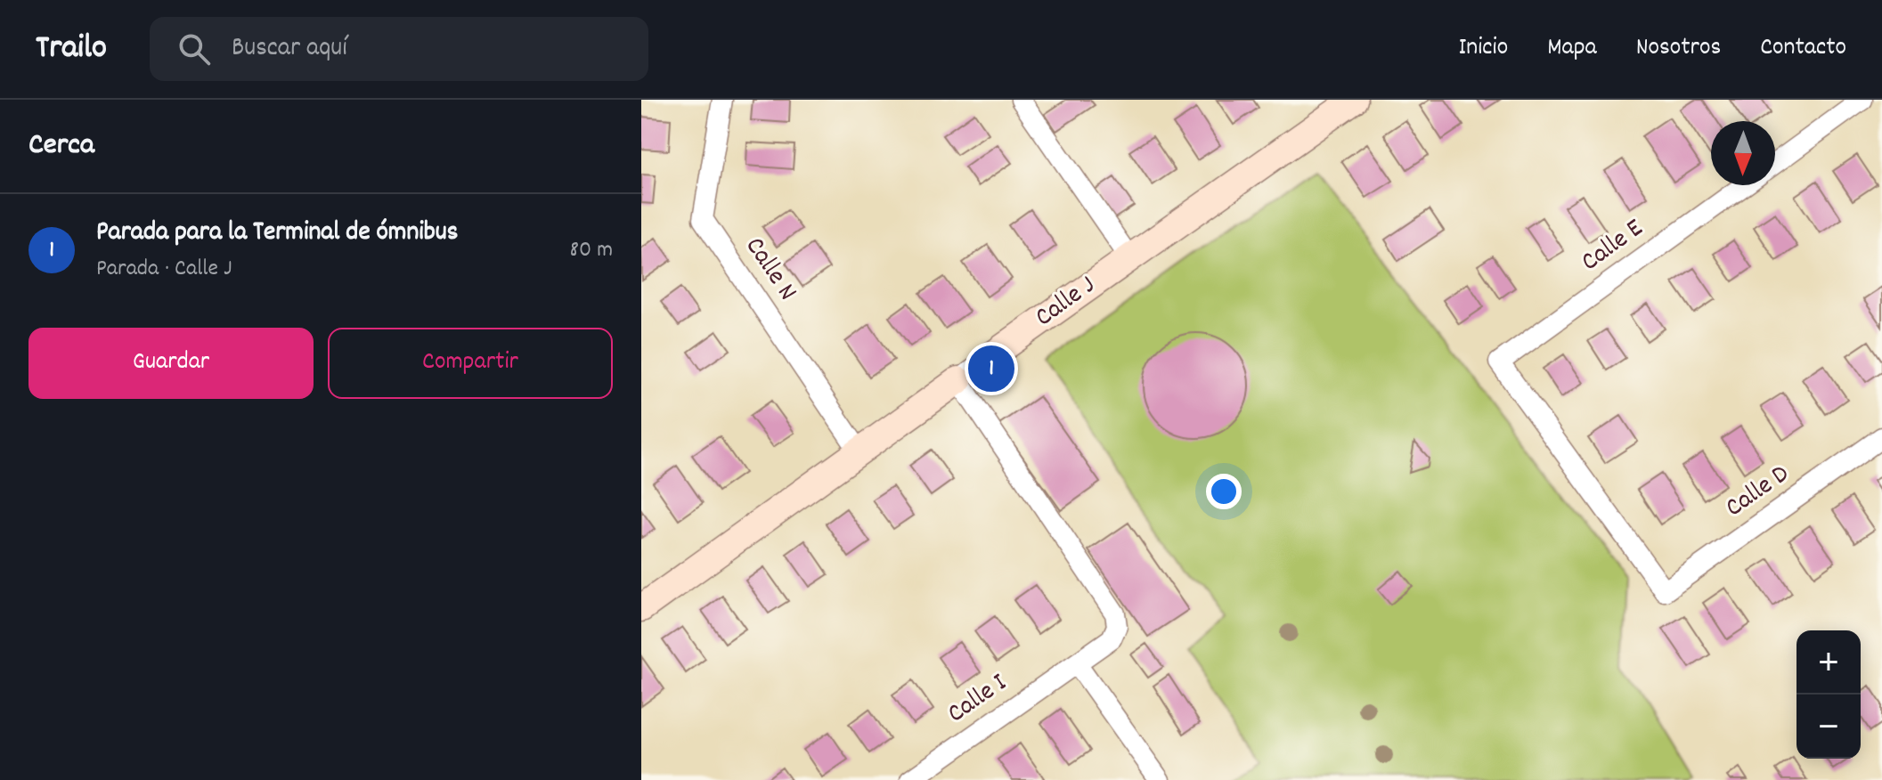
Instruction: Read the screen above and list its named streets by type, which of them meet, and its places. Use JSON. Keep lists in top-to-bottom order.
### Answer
{
  "streets": {
    "street": [
      "Calle E",
      "Calle N",
      "Calle J",
      "Calle D",
      "Calle I"
    ]
  },
  "crossings": [
    ["Calle E", "Calle D"],
    ["Calle N", "Calle J"],
    ["Calle J", "Calle I"]
  ],
  "north": "bottom",
  "page": {
    "header": "Trailo",
    "search": "Buscar aquí",
    "nav": [
      "Inicio",
      "Mapa",
      "Nosotros",
      "Contacto"
    ],
    "heading": "Cerca",
    "list": [
      {
        "mark": "1",
        "name": "Parada para la Terminal de ómnibus",
        "note": "Parada · Calle J",
        "value": "80 m"
      }
    ],
    "buttons": ["Guardar", "Compartir"],
    "pins": "1",
    "map_buttons": ["+", "−"]
  }
}
